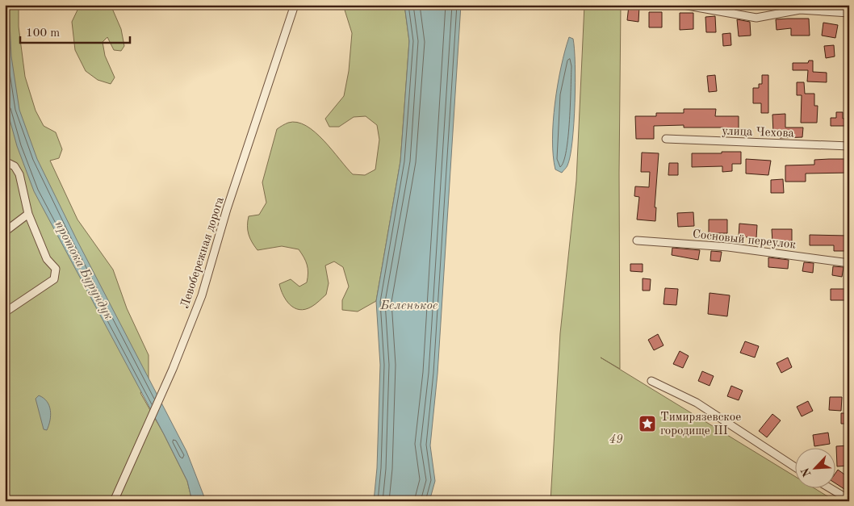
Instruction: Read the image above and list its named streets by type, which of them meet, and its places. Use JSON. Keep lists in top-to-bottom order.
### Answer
{
  "streets": {
    "street": ["улица Чехова", "Сосновый переулок", "Левобережная дорога"]
  },
  "water": ["протока Бурундук", "Беленькое"],
  "parks": ["49"],
  "places": {
    "place": ["Тимирязевское городище III"]
  },
  "scale_bar": "100 m",
  "north": "bottom left"
}
